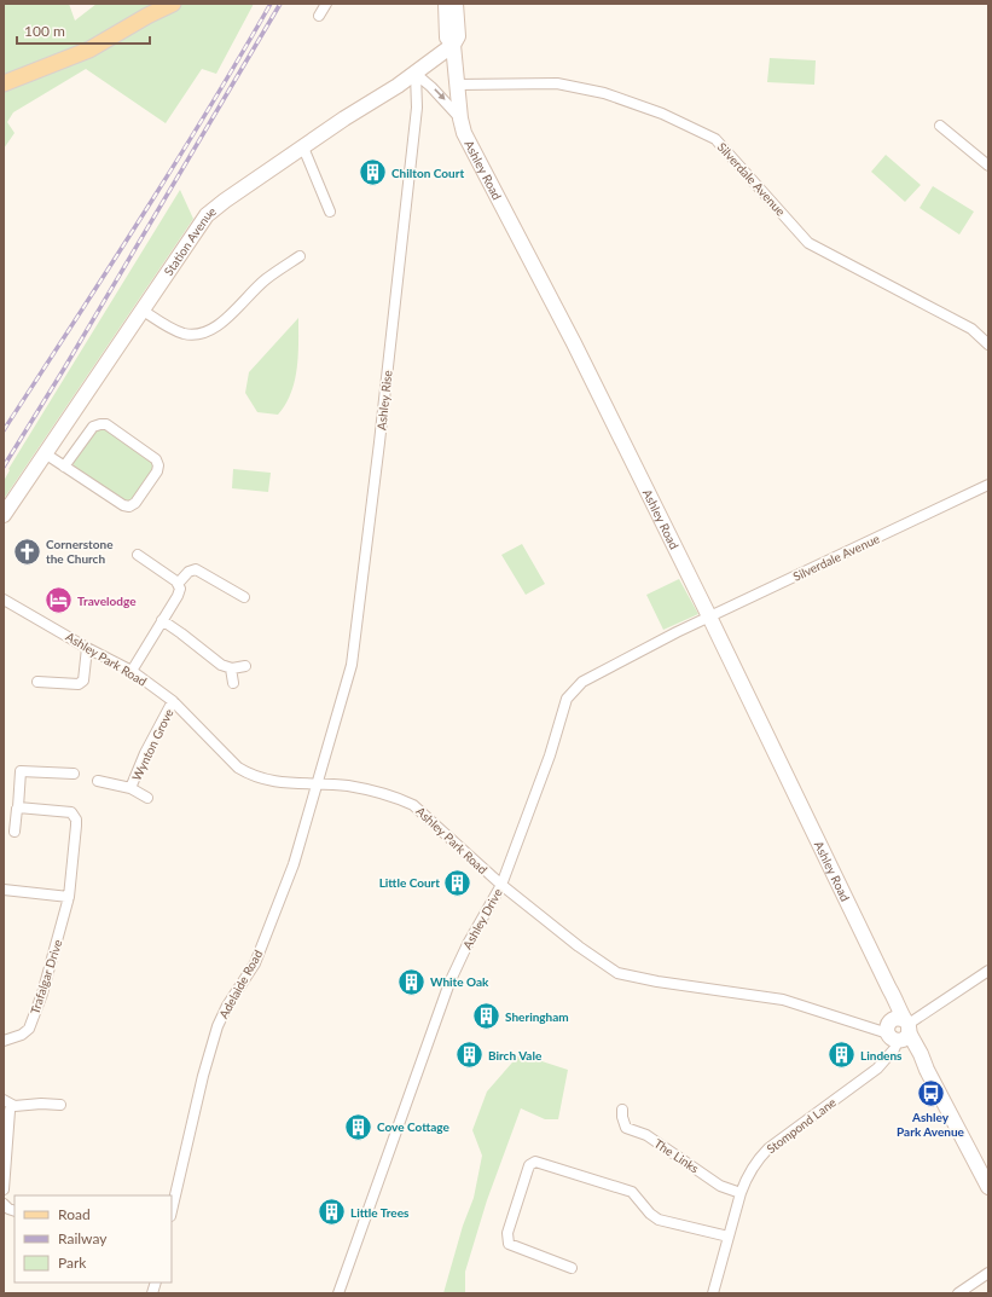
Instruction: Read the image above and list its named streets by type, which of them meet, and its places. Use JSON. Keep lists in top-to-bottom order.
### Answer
{
  "streets": {
    "main road": ["Ashley Road", "Station Avenue"],
    "street": [
      "Silverdale Avenue",
      "Ashley Rise",
      "Ashley Park Road",
      "Wynton Grove",
      "Ashley Drive",
      "Trafalgar Drive",
      "Adelaide Road",
      "Stompond Lane",
      "The Links"
    ]
  },
  "crossings": [
    ["Ashley Road", "Silverdale Avenue"],
    ["Ashley Road", "Station Avenue"],
    ["Ashley Road", "Ashley Park Road"],
    ["Ashley Road", "Ashley Drive"],
    ["Ashley Road", "Stompond Lane"],
    ["Silverdale Avenue", "Ashley Drive"],
    ["Station Avenue", "Ashley Rise"],
    ["Ashley Rise", "Ashley Park Road"],
    ["Ashley Rise", "Adelaide Road"],
    ["Ashley Park Road", "Wynton Grove"],
    ["Ashley Park Road", "Ashley Drive"],
    ["Ashley Park Road", "Adelaide Road"],
    ["Ashley Park Road", "Stompond Lane"],
    ["Stompond Lane", "The Links"]
  ],
  "places": {
    "building": [
      "Chilton Court",
      "Little Court",
      "White Oak",
      "Sheringham",
      "Birch Vale",
      "Lindens",
      "Cove Cottage",
      "Little Trees"
    ],
    "church": ["Cornerstone the Church"],
    "hotel": ["Travelodge"],
    "bus stop": ["Ashley Park Avenue"]
  },
  "legend": ["Road", "Railway", "Park"],
  "scale_bar": "100 m"
}
